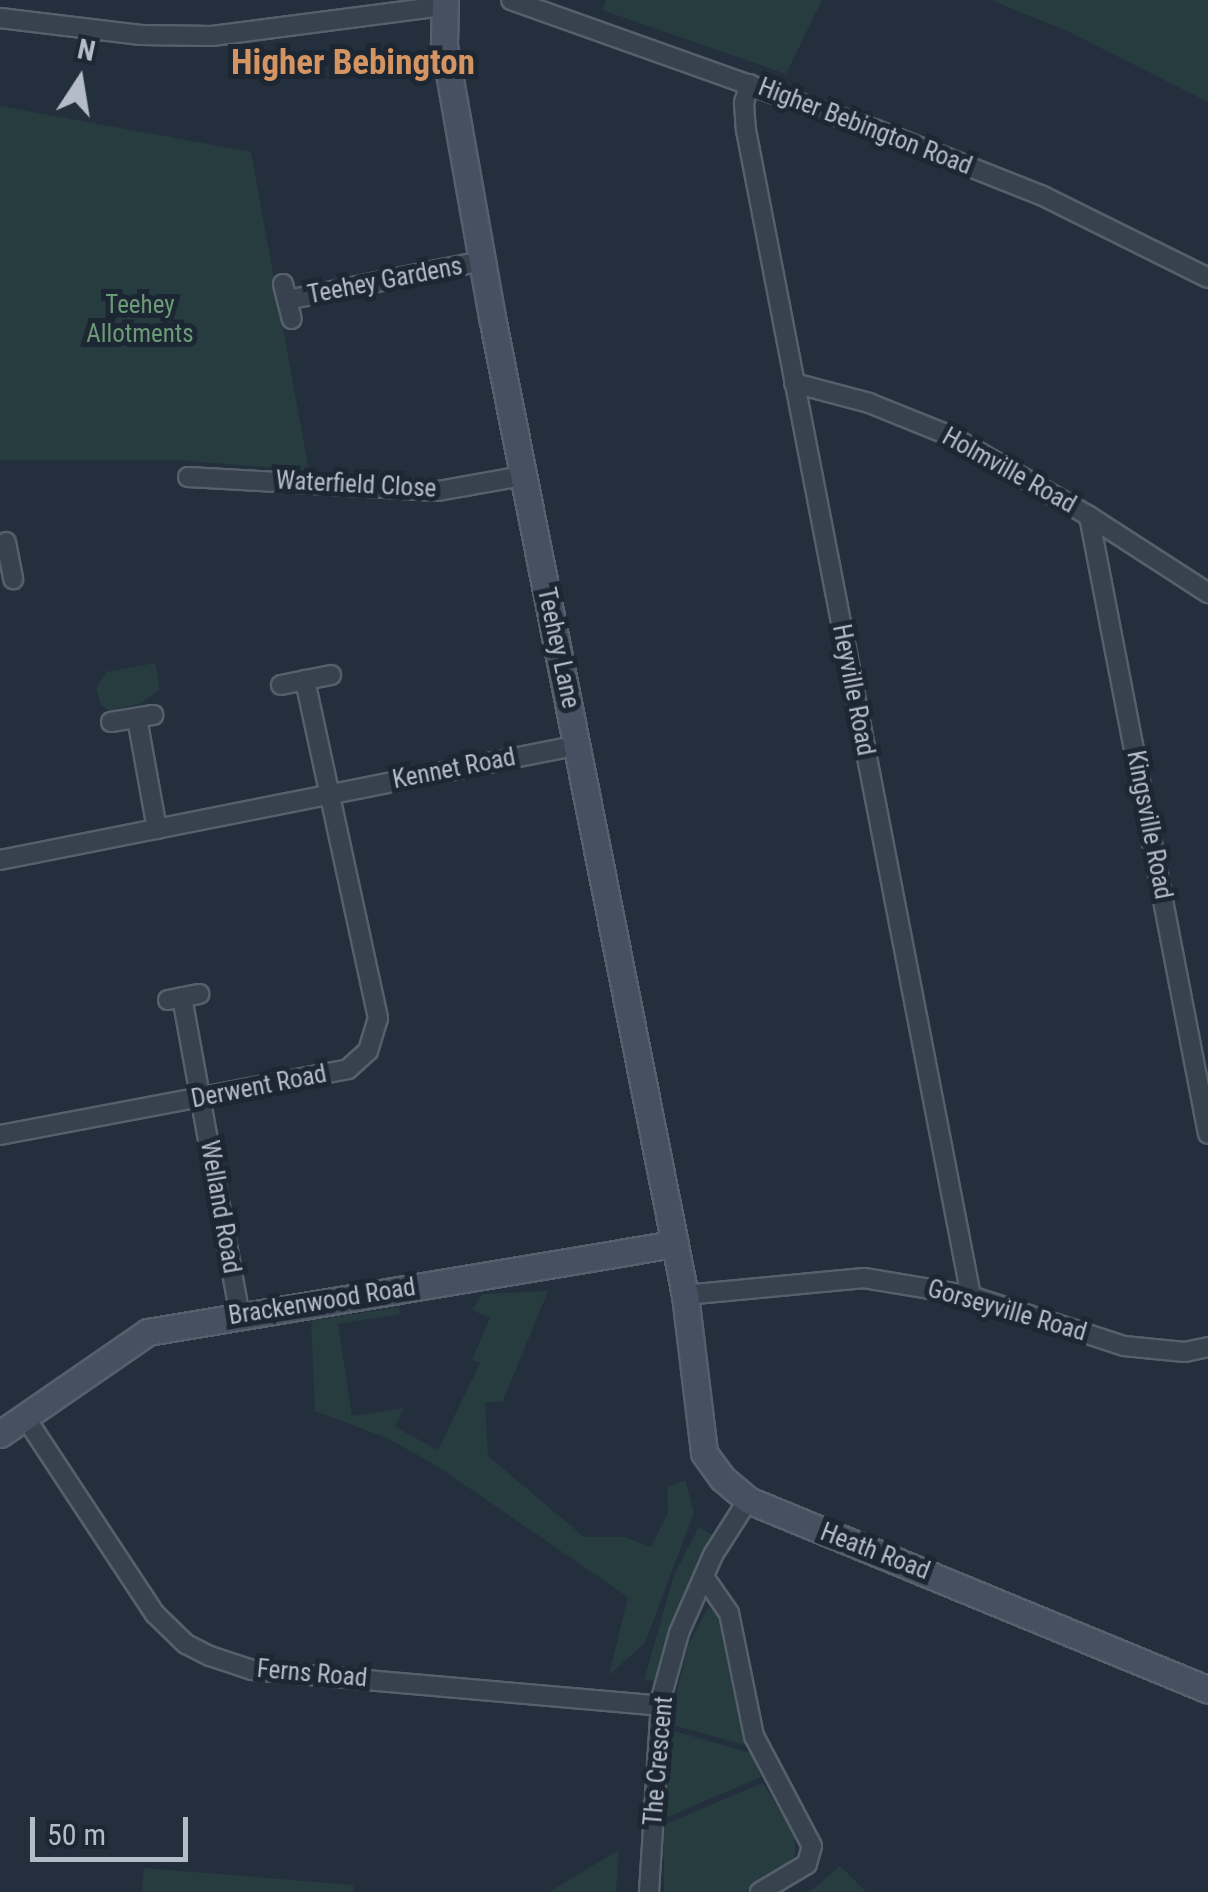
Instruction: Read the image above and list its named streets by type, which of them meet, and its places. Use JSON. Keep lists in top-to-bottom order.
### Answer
{
  "streets": {
    "street": [
      "Higher Bebington Road",
      "Teehey Gardens",
      "Holmville Road",
      "Waterfield Close",
      "Teehey Lane",
      "Heyville Road",
      "Kennet Road",
      "Kingsville Road",
      "Derwent Road",
      "Welland Road",
      "Brackenwood Road",
      "Gorseyville Road",
      "Heath Road",
      "Ferns Road",
      "The Crescent"
    ]
  },
  "crossings": [
    ["Higher Bebington Road", "Heyville Road"],
    ["Teehey Gardens", "Teehey Lane"],
    ["Holmville Road", "Heyville Road"],
    ["Holmville Road", "Kingsville Road"],
    ["Waterfield Close", "Teehey Lane"],
    ["Teehey Lane", "Kennet Road"],
    ["Teehey Lane", "Brackenwood Road"],
    ["Teehey Lane", "Gorseyville Road"],
    ["Teehey Lane", "Heath Road"],
    ["Heyville Road", "Gorseyville Road"],
    ["Kennet Road", "Derwent Road"],
    ["Derwent Road", "Welland Road"],
    ["Welland Road", "Brackenwood Road"],
    ["Brackenwood Road", "Ferns Road"],
    ["Gorseyville Road", "Heath Road"],
    ["Heath Road", "The Crescent"],
    ["Ferns Road", "The Crescent"]
  ],
  "districts": ["Higher Bebington"],
  "parks": ["Teehey Allotments"],
  "scale_bar": "50 m",
  "north": "top"
}
